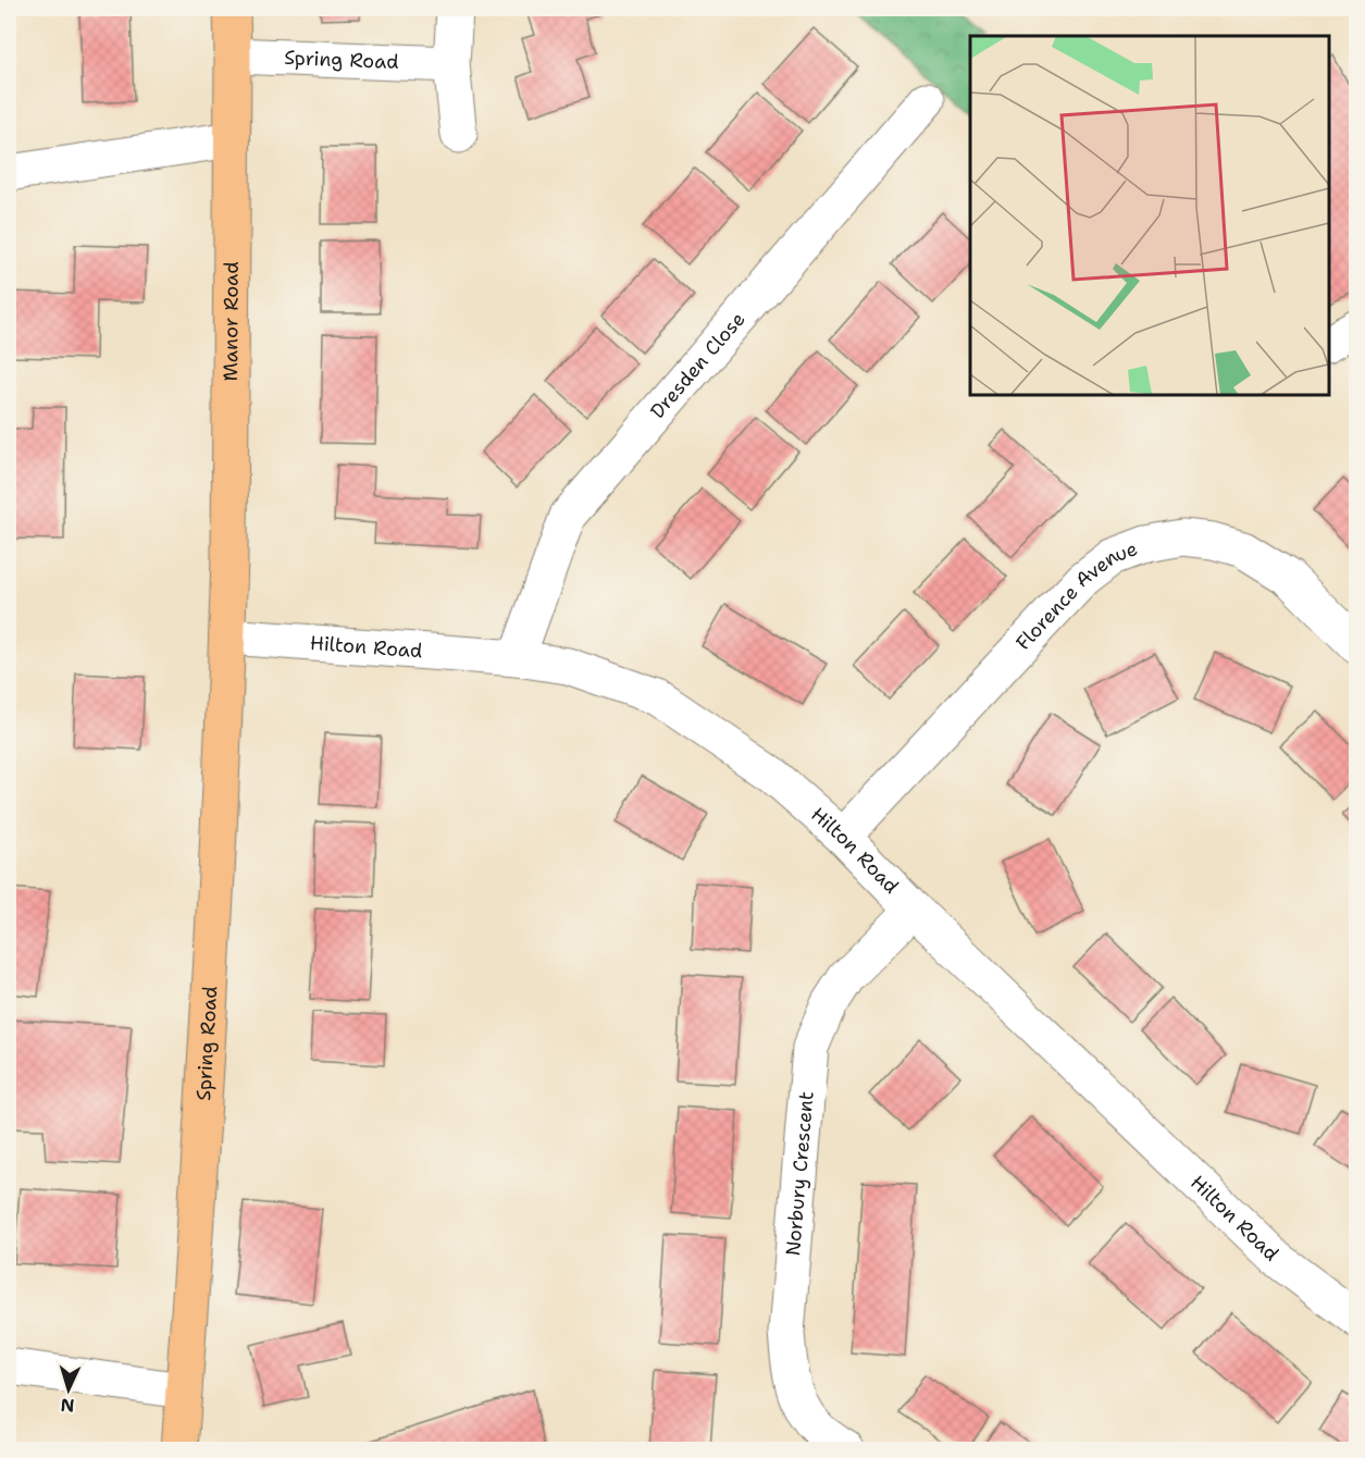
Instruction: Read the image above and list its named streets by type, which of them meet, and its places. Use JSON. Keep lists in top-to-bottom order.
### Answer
{
  "streets": {
    "main road": ["Spring Road", "Manor Road"],
    "street": [
      "Dresden Close",
      "Florence Avenue",
      "Hilton Road",
      "Norbury Crescent"
    ]
  },
  "crossings": [
    ["Spring Road", "Manor Road"],
    ["Spring Road", "Hilton Road"],
    ["Manor Road", "Hilton Road"],
    ["Dresden Close", "Hilton Road"],
    ["Florence Avenue", "Hilton Road"],
    ["Hilton Road", "Norbury Crescent"]
  ],
  "north": "bottom"
}
